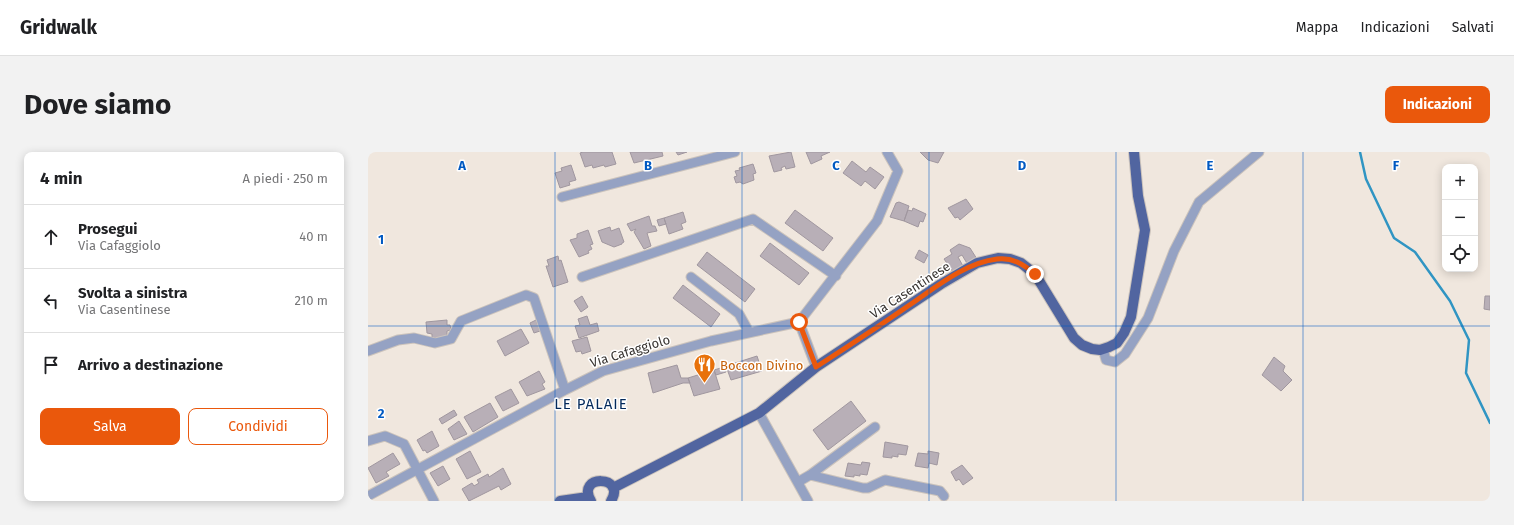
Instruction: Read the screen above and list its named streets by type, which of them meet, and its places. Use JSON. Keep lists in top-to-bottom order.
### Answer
{
  "streets": {
    "main road": ["Via Casentinese"],
    "street": ["Via Cafaggiolo"]
  },
  "districts": ["LE PALAIE"],
  "places": {
    "restaurant": ["Boccon Divino"]
  },
  "page": {
    "header": "Gridwalk",
    "nav": ["Mappa", "Indicazioni", "Salvati"],
    "buttons": [
      "Indicazioni",
      ["Salva", "Condividi"]
    ],
    "title": "Dove siamo",
    "heading": ["4 min", "A piedi · 250 m"],
    "map_buttons": ["+", "−"],
    "list": [
      ["Prosegui", "Via Cafaggiolo", "40 m"],
      ["Svolta a sinistra", "Via Casentinese", "210 m"],
      "Arrivo a destinazione"
    ]
  },
  "grid": {
    "columns": [
      "A",
      "B",
      "C",
      "D",
      "E",
      "F"
    ],
    "rows": ["1", "2"]
  }
}
